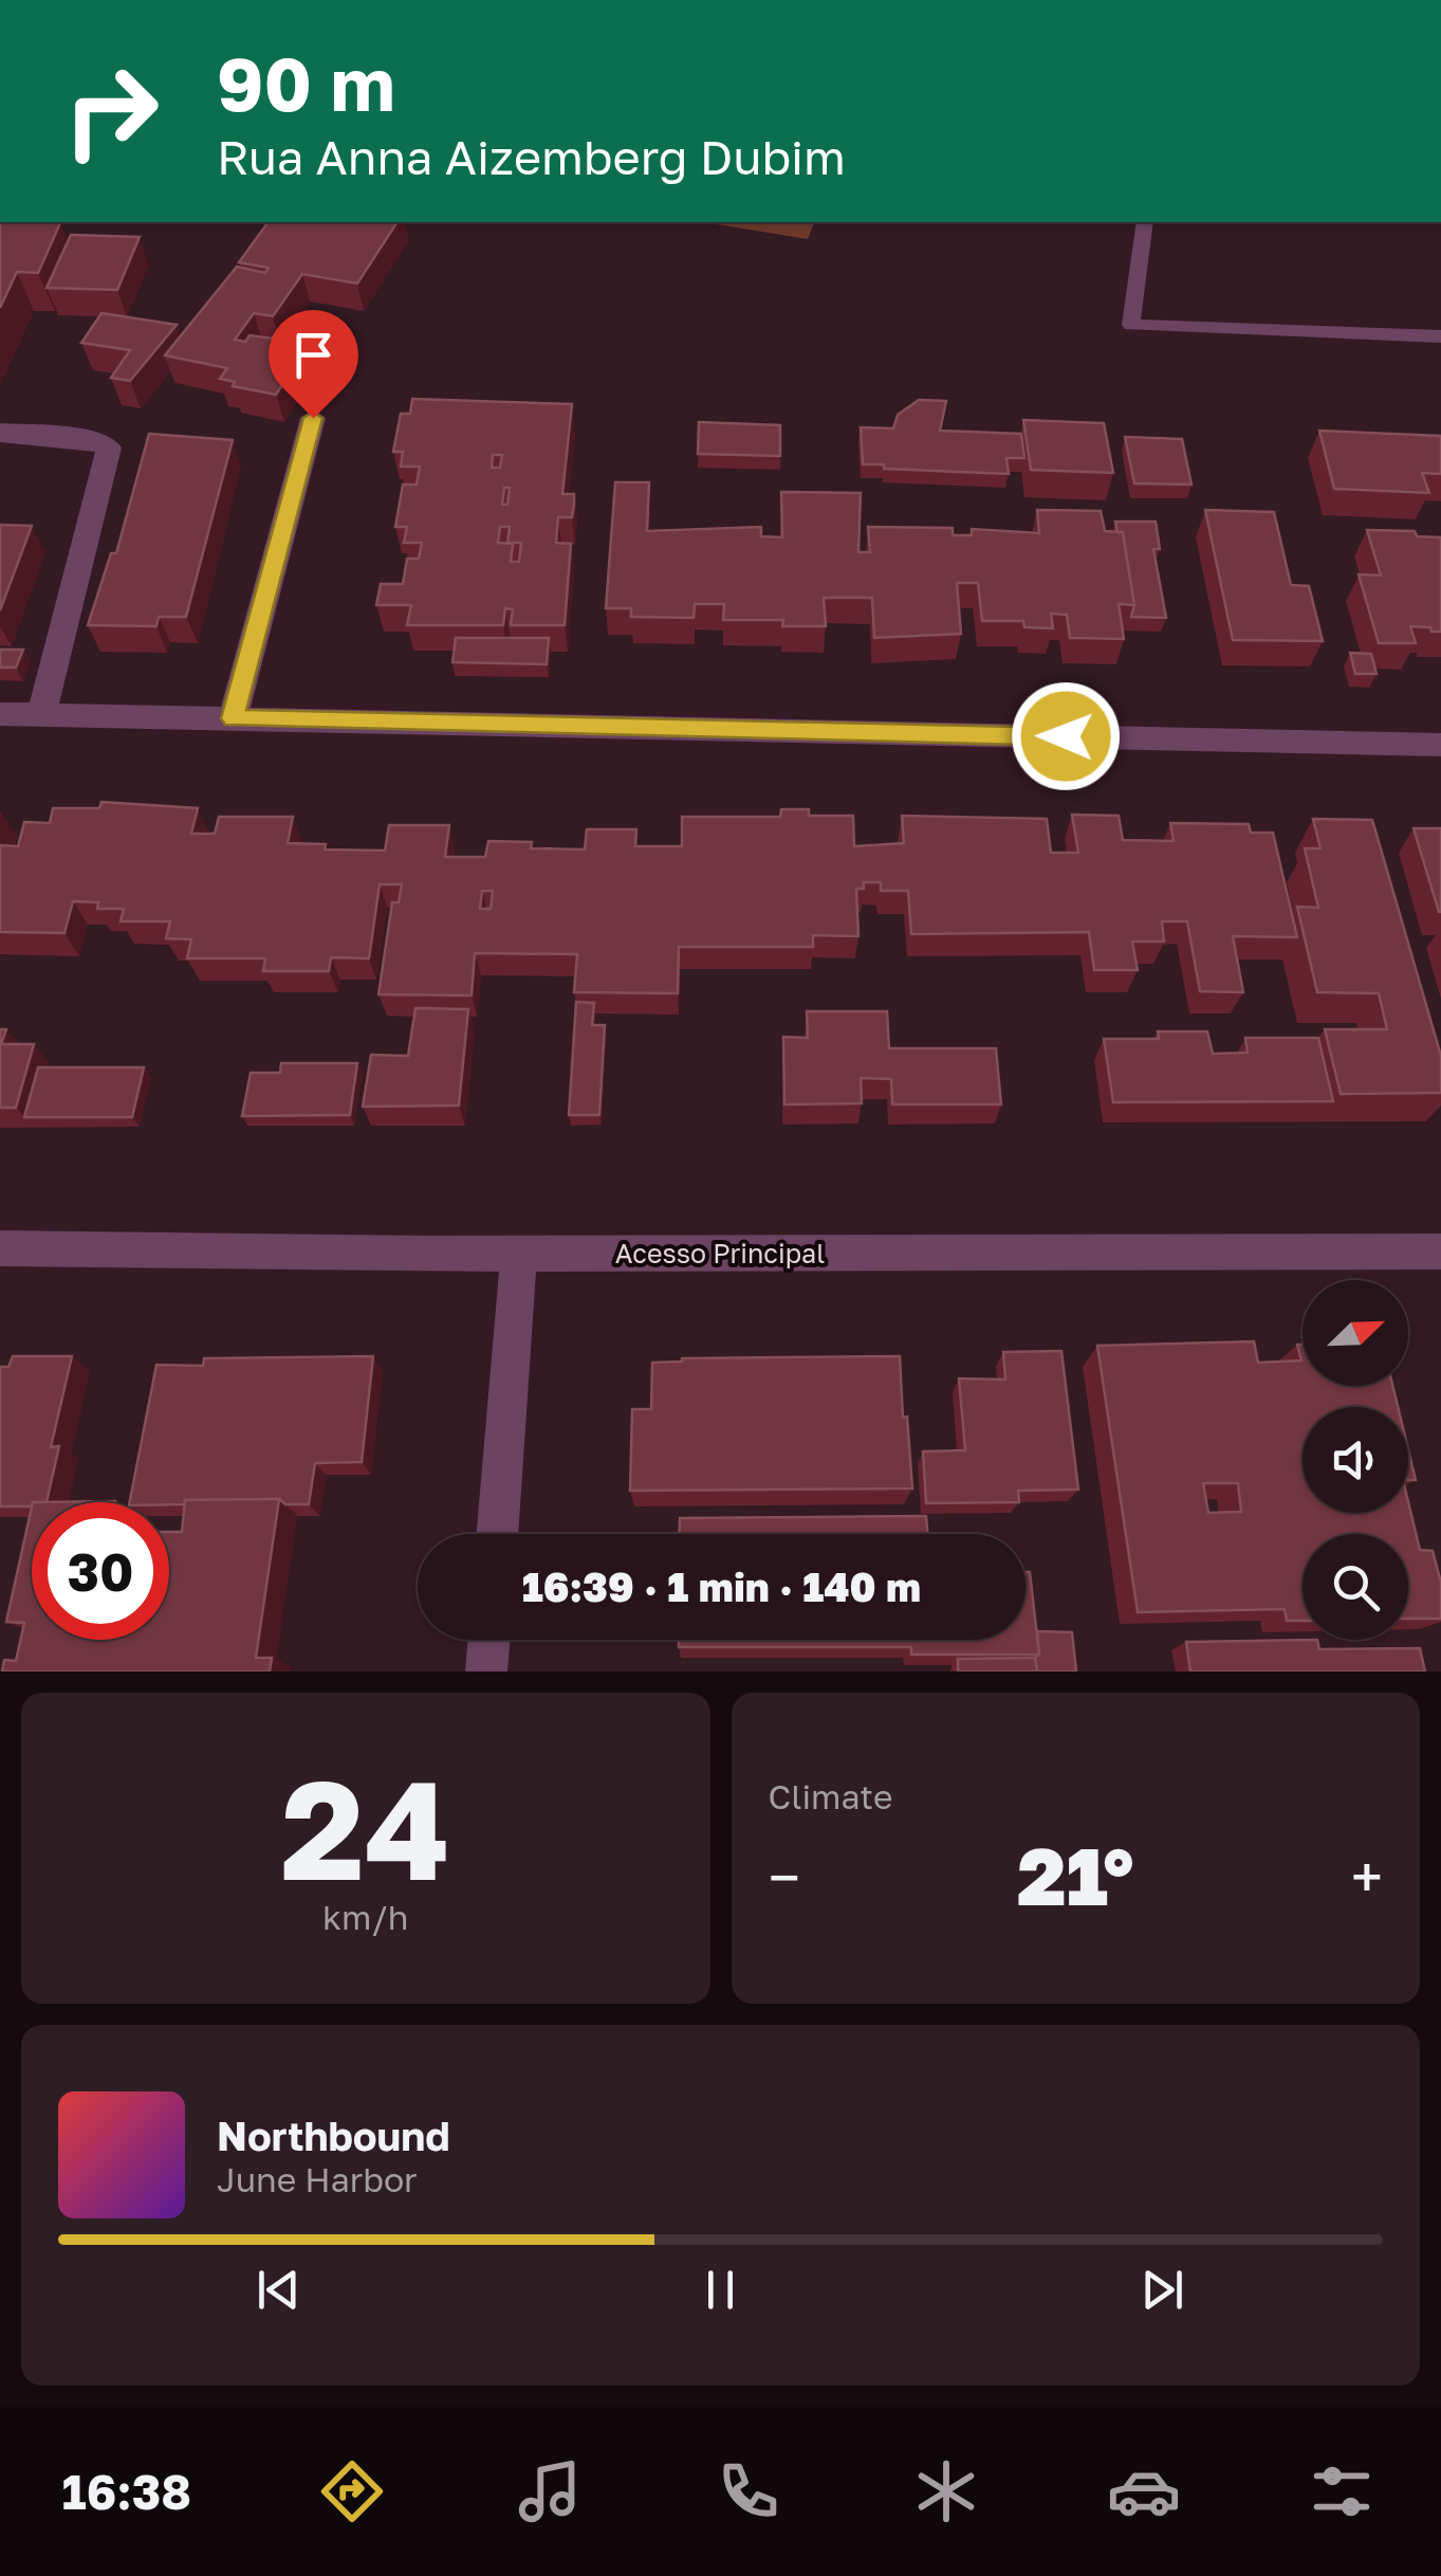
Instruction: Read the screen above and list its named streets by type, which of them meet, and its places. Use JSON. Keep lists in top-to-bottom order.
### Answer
{
  "streets": {
    "street": ["Acesso Principal"]
  },
  "north": "top right",
  "page": {
    "turn": ["90 m", "Rua Anna Aizemberg Dubim"],
    "limit": "30",
    "trip": "16:39 · 1 min · 140 m",
    "tile": [
      ["24", "km/h"],
      "Climate"
    ],
    "heat": ["−", "21°", "+"],
    "song": ["Northbound", "June Harbor"],
    "tabs": "16:38"
  }
}
